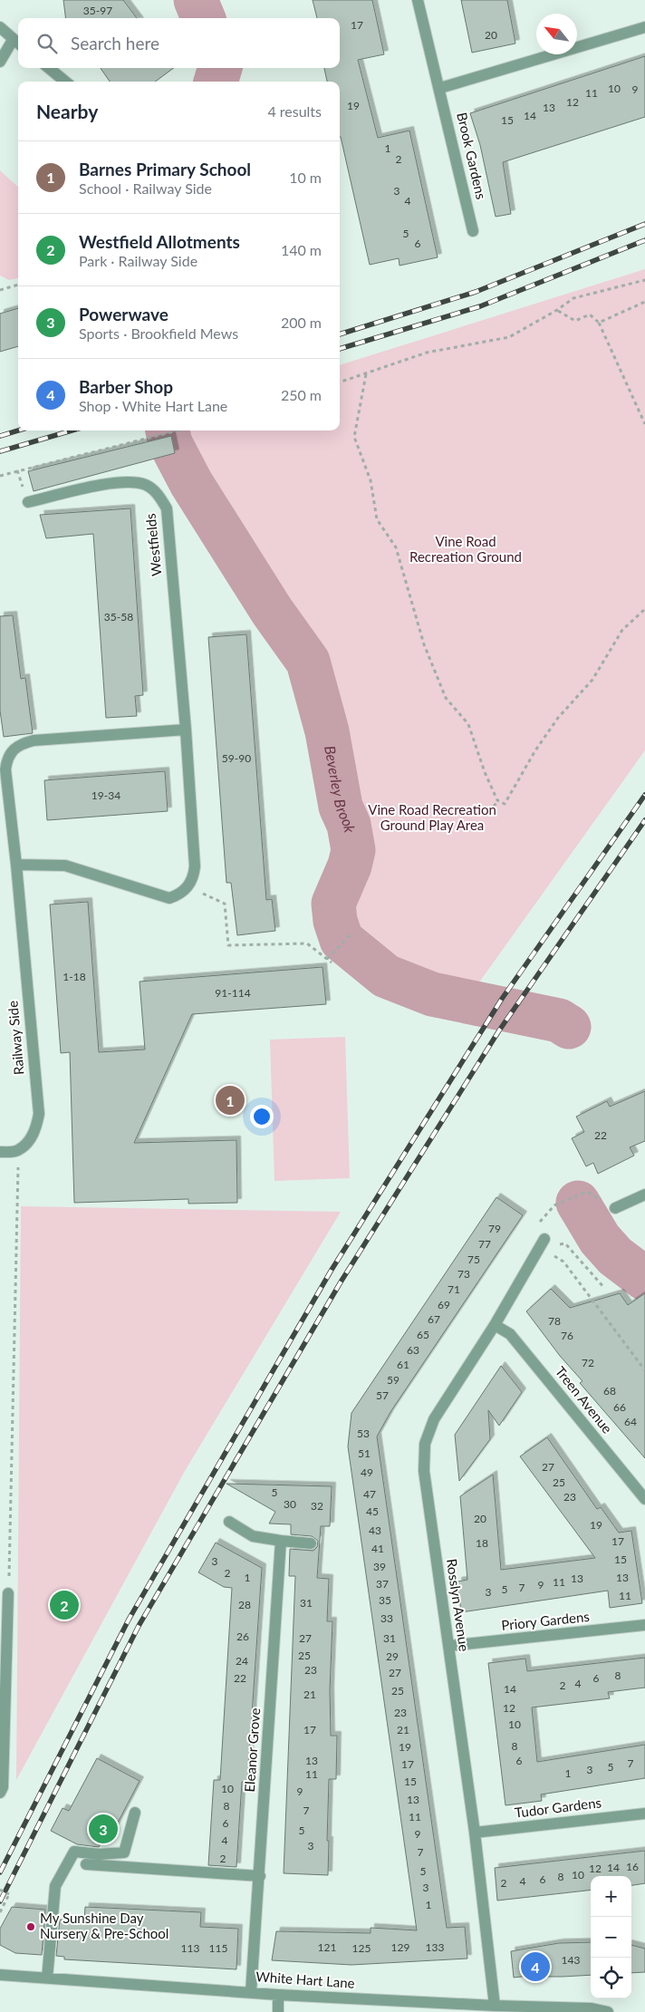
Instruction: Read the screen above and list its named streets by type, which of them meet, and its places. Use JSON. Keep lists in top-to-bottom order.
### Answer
{
  "streets": {
    "street": [
      "Brook Gardens",
      "Westfields",
      "Railway Side",
      "Treen Avenue",
      "Rosslyn Avenue",
      "Priory Gardens",
      "Eleanor Grove",
      "Tudor Gardens",
      "White Hart Lane"
    ]
  },
  "crossings": [
    ["Westfields", "Railway Side"],
    ["Treen Avenue", "Rosslyn Avenue"],
    ["Rosslyn Avenue", "Priory Gardens"],
    ["Rosslyn Avenue", "Tudor Gardens"],
    ["Rosslyn Avenue", "White Hart Lane"],
    ["Eleanor Grove", "White Hart Lane"]
  ],
  "water": ["Beverley Brook"],
  "parks": ["Vine Road Recreation Ground", "Vine Road Recreation Ground Play Area"],
  "places": ["My Sunshine Day Nursery & Pre-School"],
  "house_numbers": [
    "35-97",
    "17",
    "20",
    "10",
    "9",
    "11",
    "12",
    "19",
    "13",
    "14",
    "15",
    "1",
    "2",
    "3",
    "4",
    "5",
    "6",
    "35-58",
    "59-90",
    "19-34",
    "1-18",
    "91-114",
    "22",
    "79",
    "77",
    "75",
    "73",
    "71",
    "69",
    "67",
    "78",
    "65",
    "76",
    "63",
    "72",
    "61",
    "59",
    "68",
    "57",
    "66",
    "64",
    "53",
    "51",
    "27",
    "49",
    "25",
    "5",
    "47",
    "23",
    "30",
    "32",
    "45",
    "20",
    "19",
    "43",
    "17",
    "18",
    "41",
    "15",
    "3",
    "39",
    "2",
    "1",
    "13",
    "13",
    "11",
    "37",
    "9",
    "7",
    "5",
    "3",
    "11",
    "35",
    "31",
    "28",
    "33",
    "26",
    "27",
    "31",
    "25",
    "29",
    "24",
    "23",
    "27",
    "8",
    "22",
    "6",
    "4",
    "2",
    "14",
    "25",
    "21",
    "12",
    "23",
    "10",
    "17",
    "21",
    "8",
    "19",
    "13",
    "6",
    "7",
    "17",
    "5",
    "3",
    "1",
    "11",
    "15",
    "10",
    "9",
    "13",
    "8",
    "7",
    "11",
    "6",
    "5",
    "9",
    "4",
    "3",
    "7",
    "2",
    "16",
    "14",
    "12",
    "5",
    "10",
    "8",
    "6",
    "4",
    "2",
    "3",
    "1",
    "121",
    "129",
    "133",
    "113",
    "115",
    "125",
    "143"
  ],
  "north": "top left",
  "page": {
    "search": "Search here",
    "heading": ["Nearby", "4 results"],
    "list": [
      {
        "mark": "1",
        "name": "Barnes Primary School",
        "note": "School · Railway Side",
        "value": "10 m"
      },
      {
        "mark": "2",
        "name": "Westfield Allotments",
        "note": "Park · Railway Side",
        "value": "140 m"
      },
      {
        "mark": "3",
        "name": "Powerwave",
        "note": "Sports · Brookfield Mews",
        "value": "200 m"
      },
      {
        "mark": "4",
        "name": "Barber Shop",
        "note": "Shop · White Hart Lane",
        "value": "250 m"
      }
    ],
    "pins": [
      "1",
      "2",
      "3",
      "4"
    ],
    "map_buttons": ["+", "−"]
  }
}
